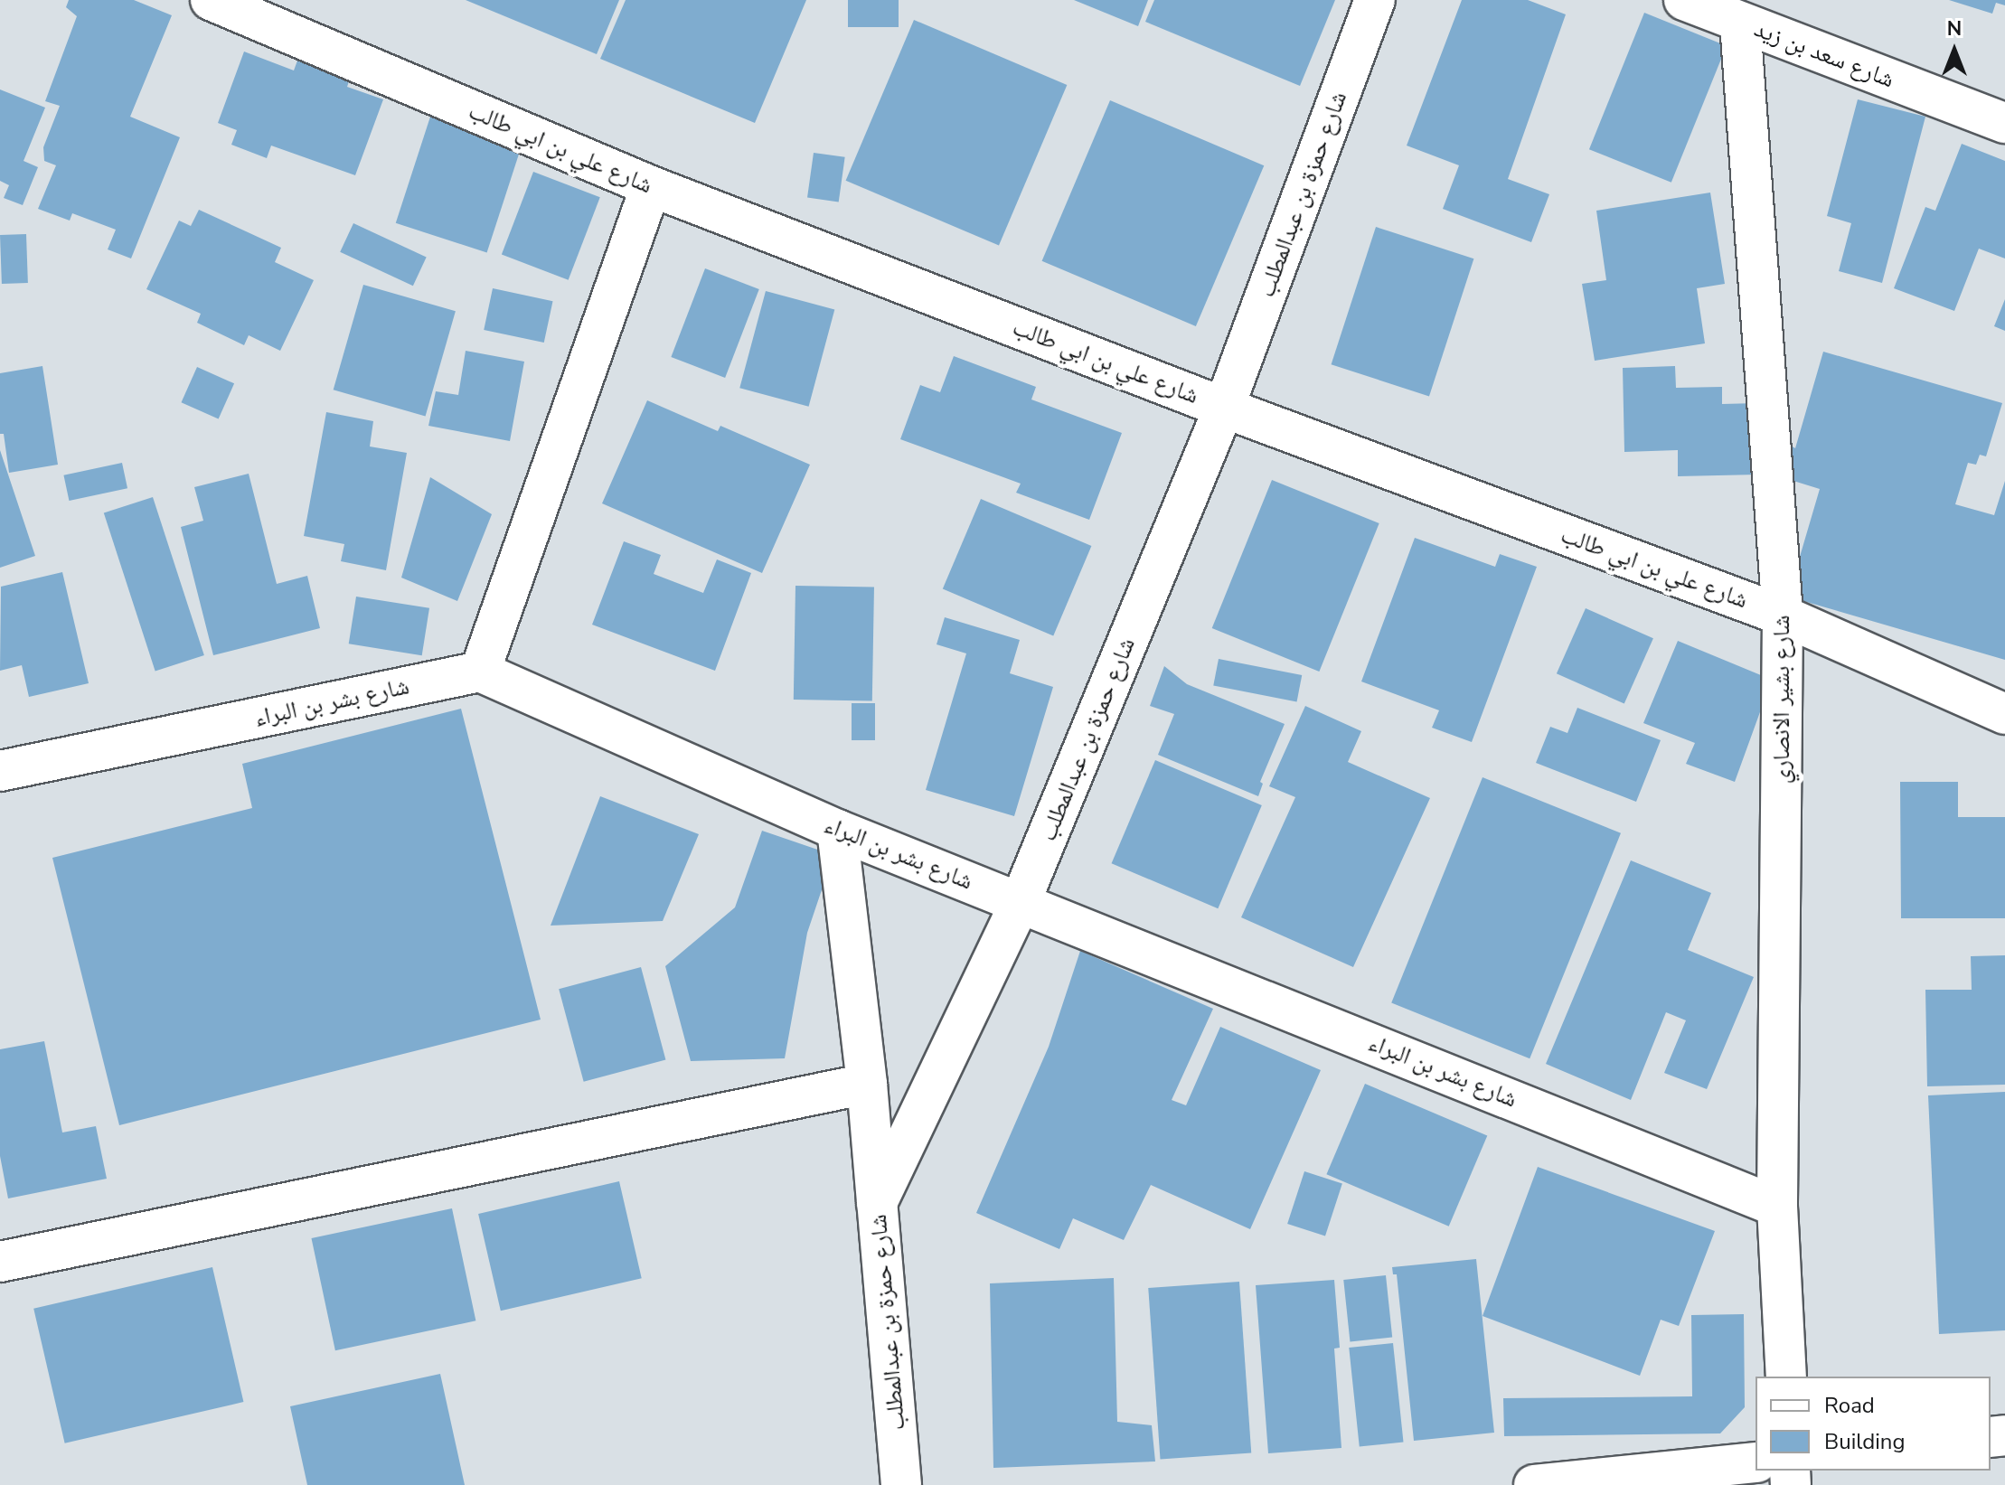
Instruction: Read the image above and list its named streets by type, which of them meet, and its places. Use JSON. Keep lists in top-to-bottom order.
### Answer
{
  "streets": {
    "street": [
      "شارع سعد بن زيد",
      "شارع علي بن ابي طالب",
      "شارع حمزة بن عبدالمطلب",
      "شارع بشير الانصاري",
      "شارع بشر بن البراء"
    ]
  },
  "crossings": [
    ["شارع سعد بن زيد", "شارع بشير الانصاري"],
    ["شارع علي بن ابي طالب", "شارع حمزة بن عبدالمطلب"],
    ["شارع علي بن ابي طالب", "شارع بشير الانصاري"],
    ["شارع حمزة بن عبدالمطلب", "شارع بشر بن البراء"],
    ["شارع بشير الانصاري", "شارع بشر بن البراء"]
  ],
  "legend": ["Road", "Building"],
  "north": "top"
}
